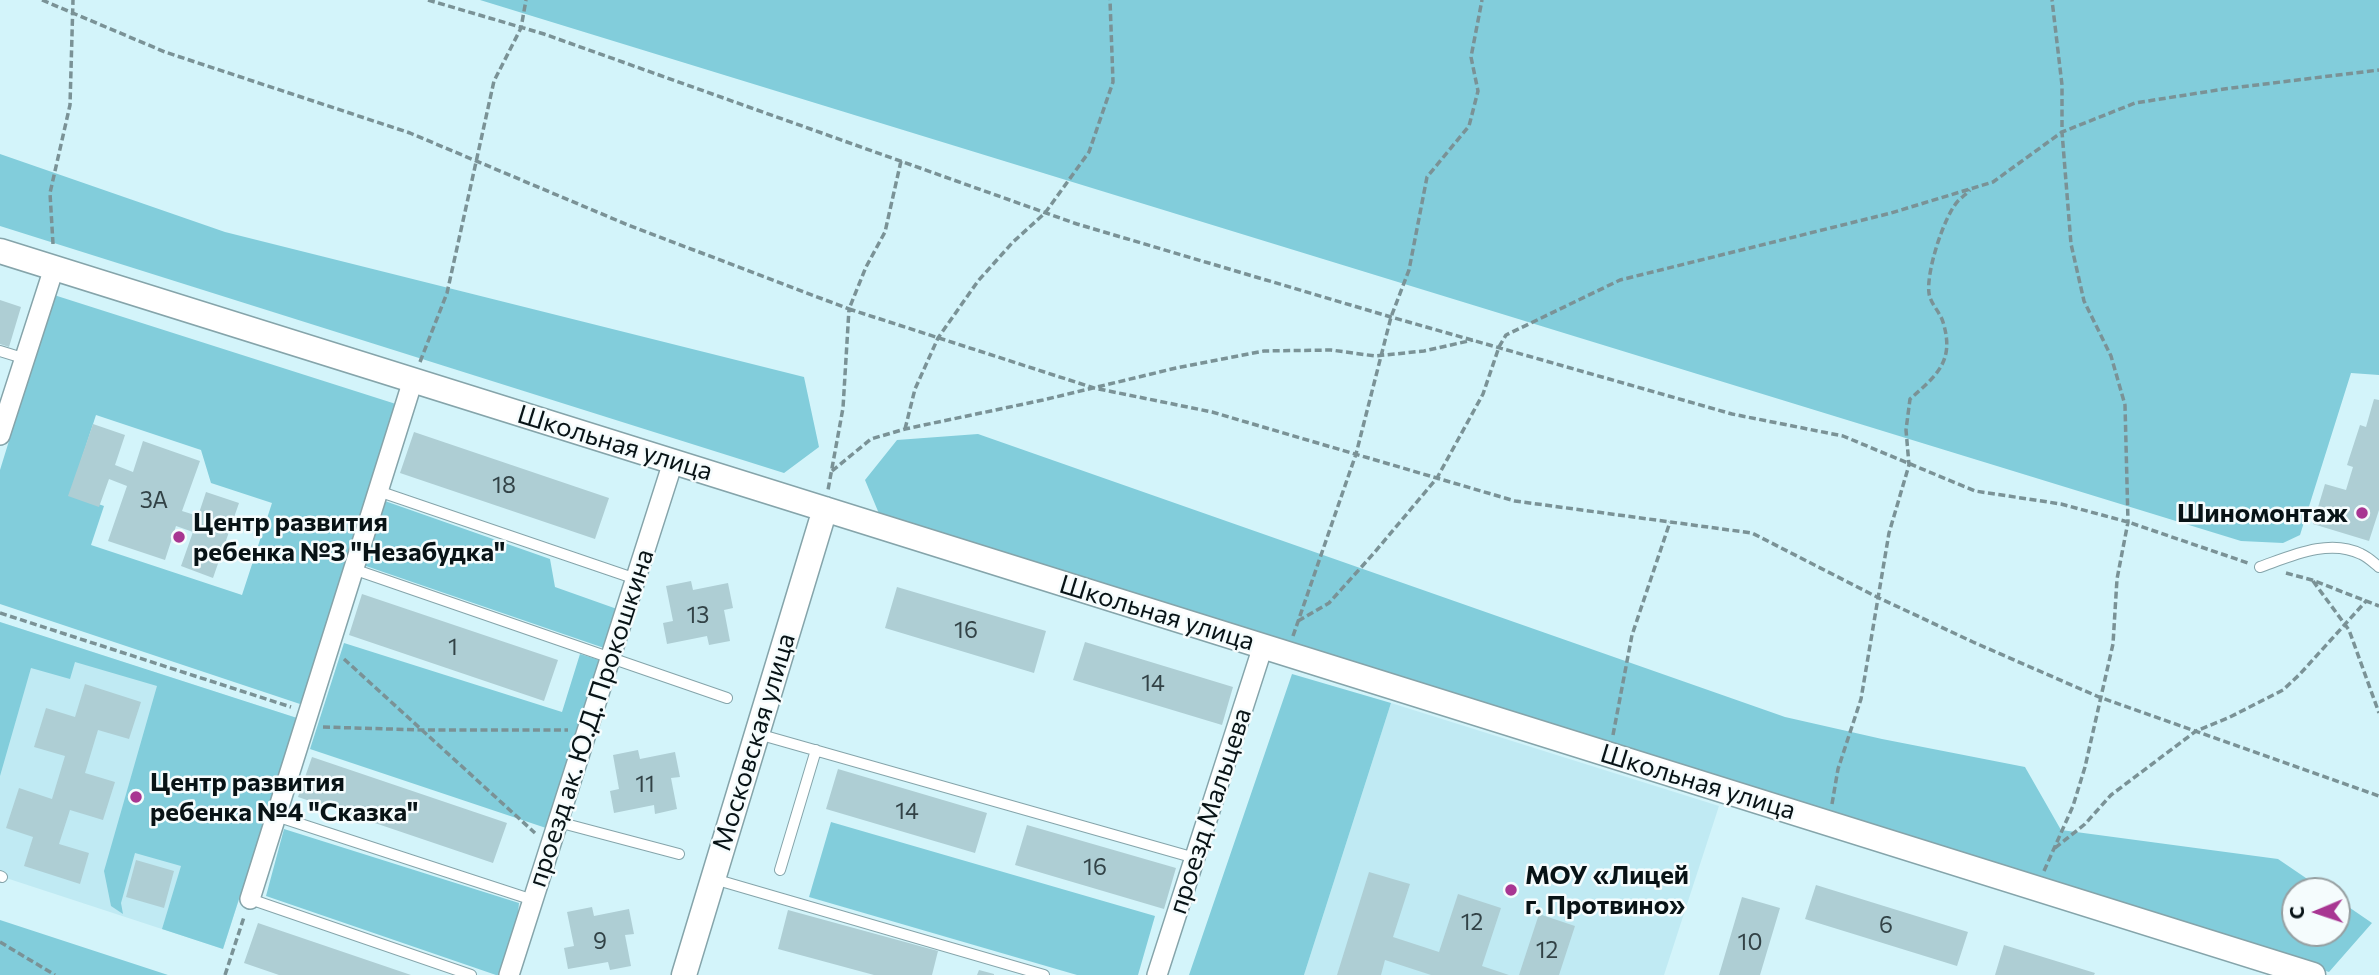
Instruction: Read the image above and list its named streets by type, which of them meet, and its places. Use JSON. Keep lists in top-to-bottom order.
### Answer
{
  "streets": {
    "street": [
      "Школьная улица",
      "проезд ак. Ю.Д. Прокошкина",
      "Московская улица",
      "проезд Мальцева"
    ]
  },
  "crossings": [
    ["Школьная улица", "проезд ак. Ю.Д. Прокошкина"],
    ["Школьная улица", "Московская улица"],
    ["Школьная улица", "проезд Мальцева"]
  ],
  "places": [
    "Шиномонтаж",
    "Центр развития ребенка №3 \"Незабудка\"",
    "Центр развития ребенка №4 \"Сказка\"",
    "МОУ «Лицей г. Протвино»"
  ],
  "house_numbers": [
    "18",
    "3А",
    "13",
    "16",
    "1",
    "14",
    "11",
    "14",
    "16",
    "12",
    "6",
    "9",
    "10",
    "12"
  ],
  "north": "left"
}
